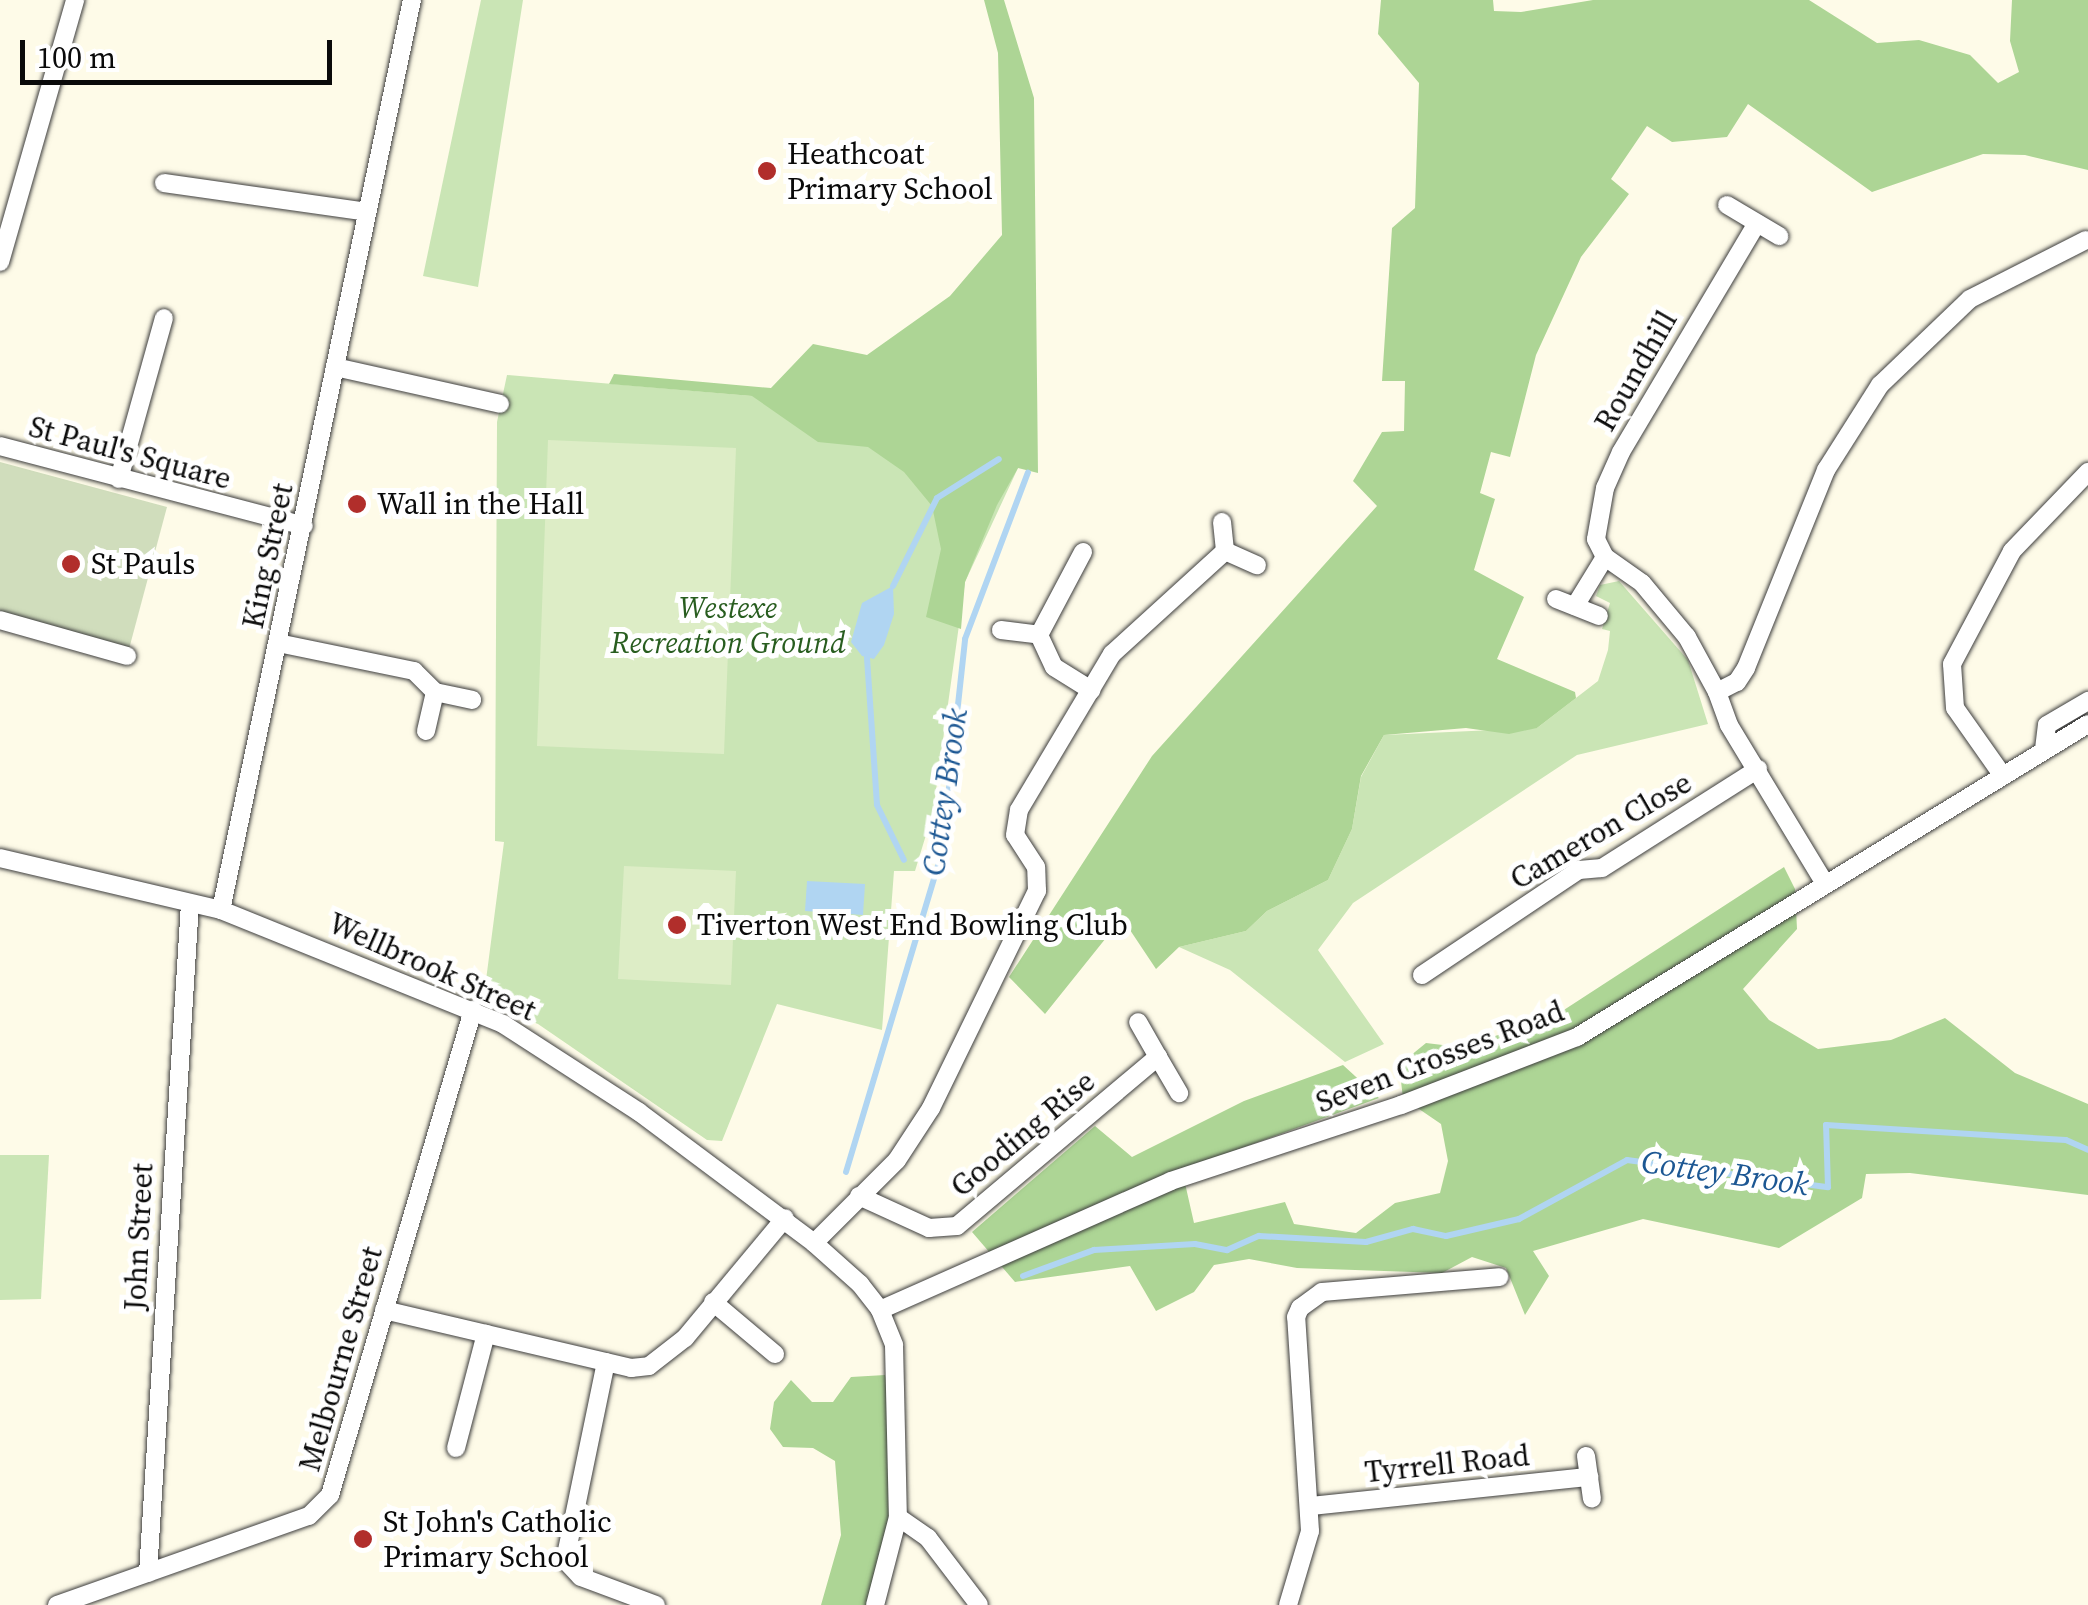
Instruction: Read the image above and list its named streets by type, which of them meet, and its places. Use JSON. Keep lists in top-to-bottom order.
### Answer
{
  "streets": {
    "street": [
      "Roundhill",
      "St Paul's Square",
      "King Street",
      "Cameron Close",
      "Wellbrook Street",
      "Seven Crosses Road",
      "Gooding Rise",
      "John Street",
      "Melbourne Street",
      "Tyrrell Road"
    ]
  },
  "crossings": [
    ["St Paul's Square", "King Street"],
    ["King Street", "Wellbrook Street"],
    ["Wellbrook Street", "Seven Crosses Road"],
    ["Wellbrook Street", "John Street"],
    ["Wellbrook Street", "Melbourne Street"],
    ["John Street", "Melbourne Street"]
  ],
  "water": ["Cottey Brook"],
  "parks": ["Westexe Recreation Ground"],
  "places": [
    "Heathcoat Primary School",
    "Wall in the Hall",
    "St Pauls",
    "Tiverton West End Bowling Club",
    "St John's Catholic Primary School"
  ],
  "scale_bar": "100 m"
}
